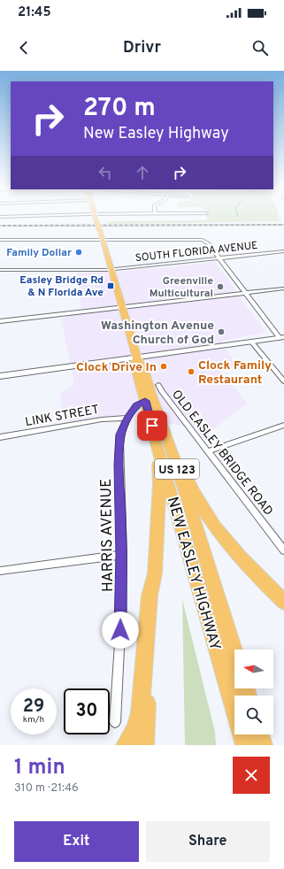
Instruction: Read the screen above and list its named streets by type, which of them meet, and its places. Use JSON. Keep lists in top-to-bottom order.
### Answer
{
  "streets": {
    "highway": ["US 123", "NEW EASLEY HIGHWAY"],
    "street": [
      "SOUTH FLORIDA AVENUE",
      "LINK STREET",
      "OLD EASLEY BRIDGE ROAD",
      "HARRIS AVENUE"
    ]
  },
  "crossings": [
    ["SOUTH FLORIDA AVENUE", "US 123"],
    ["LINK STREET", "HARRIS AVENUE"],
    ["US 123", "HARRIS AVENUE"],
    ["US 123", "NEW EASLEY HIGHWAY"],
    ["HARRIS AVENUE", "NEW EASLEY HIGHWAY"]
  ],
  "places": {
    "other": [
      "Family Dollar",
      "Greenville Multicultural",
      "Washington Avenue Church of God",
      "Clock Drive In",
      "Clock Family Restaurant"
    ],
    "transit": ["Easley Bridge Rd & N Florida Ave"]
  },
  "north": "left",
  "page": {
    "status": "21:45",
    "header": "Drivr",
    "turn": ["270 m", "New Easley Highway"],
    "speed": "29 km/h",
    "limit": "30",
    "heading": ["1 min", "310 m · 21:46"],
    "buttons": ["Exit", "Share"]
  }
}
